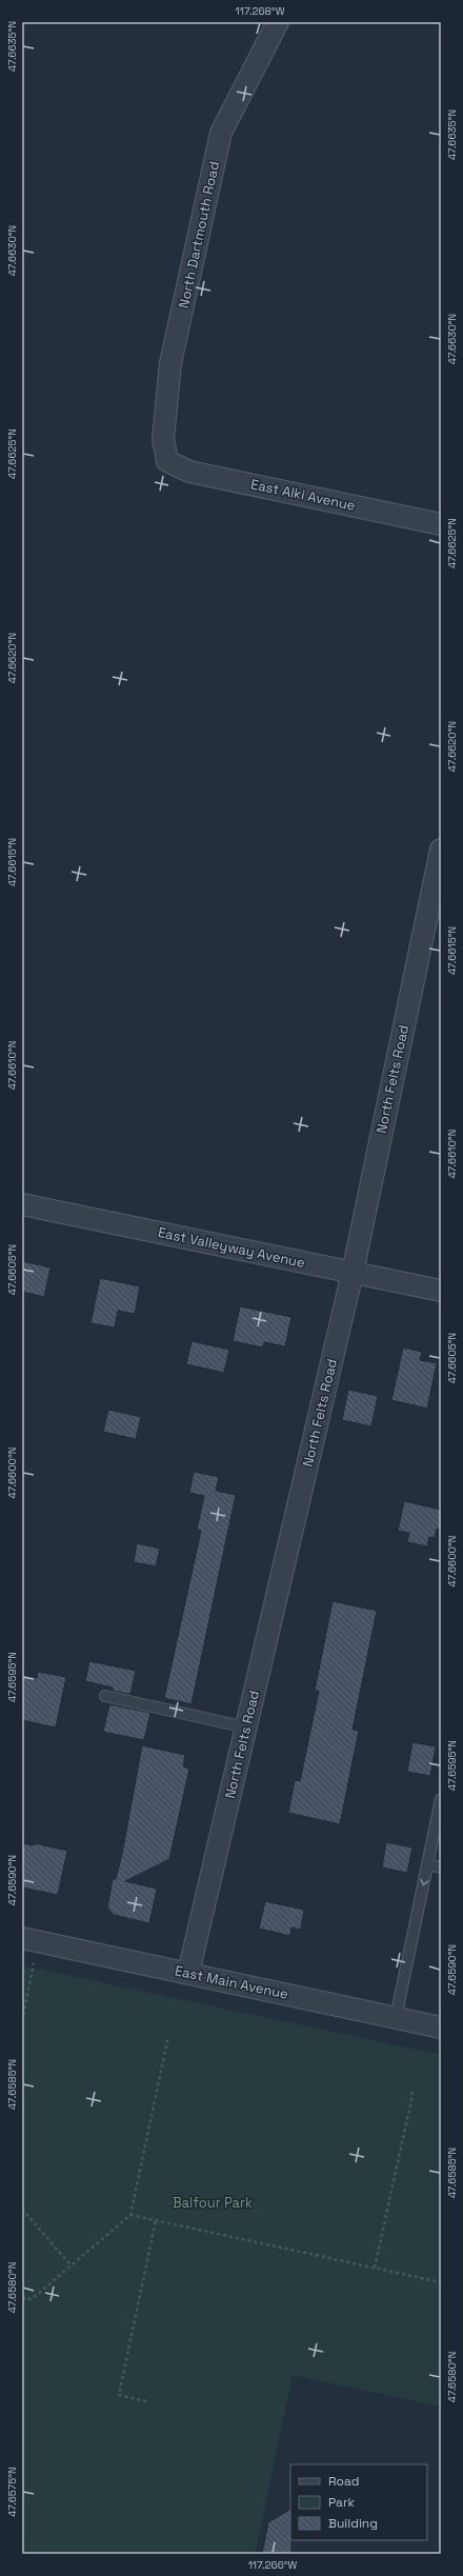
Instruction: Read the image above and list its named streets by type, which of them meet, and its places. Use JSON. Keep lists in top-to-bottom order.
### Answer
{
  "streets": {
    "street": [
      "North Dartmouth Road",
      "East Alki Avenue",
      "North Felts Road",
      "East Valleyway Avenue",
      "East Main Avenue"
    ]
  },
  "crossings": [
    ["North Dartmouth Road", "East Alki Avenue"],
    ["North Felts Road", "East Valleyway Avenue"],
    ["North Felts Road", "East Main Avenue"]
  ],
  "parks": ["Balfour Park"],
  "legend": ["Road", "Park", "Building"],
  "coordinates": [
    "117.268°W",
    "47.6635°N",
    "47.6630°N",
    "47.6625°N",
    "47.6620°N",
    "47.6615°N",
    "47.6610°N",
    "47.6605°N",
    "47.6600°N",
    "47.6595°N",
    "47.6590°N",
    "47.6585°N",
    "47.6580°N",
    "47.6575°N",
    "117.266°W"
  ]
}
